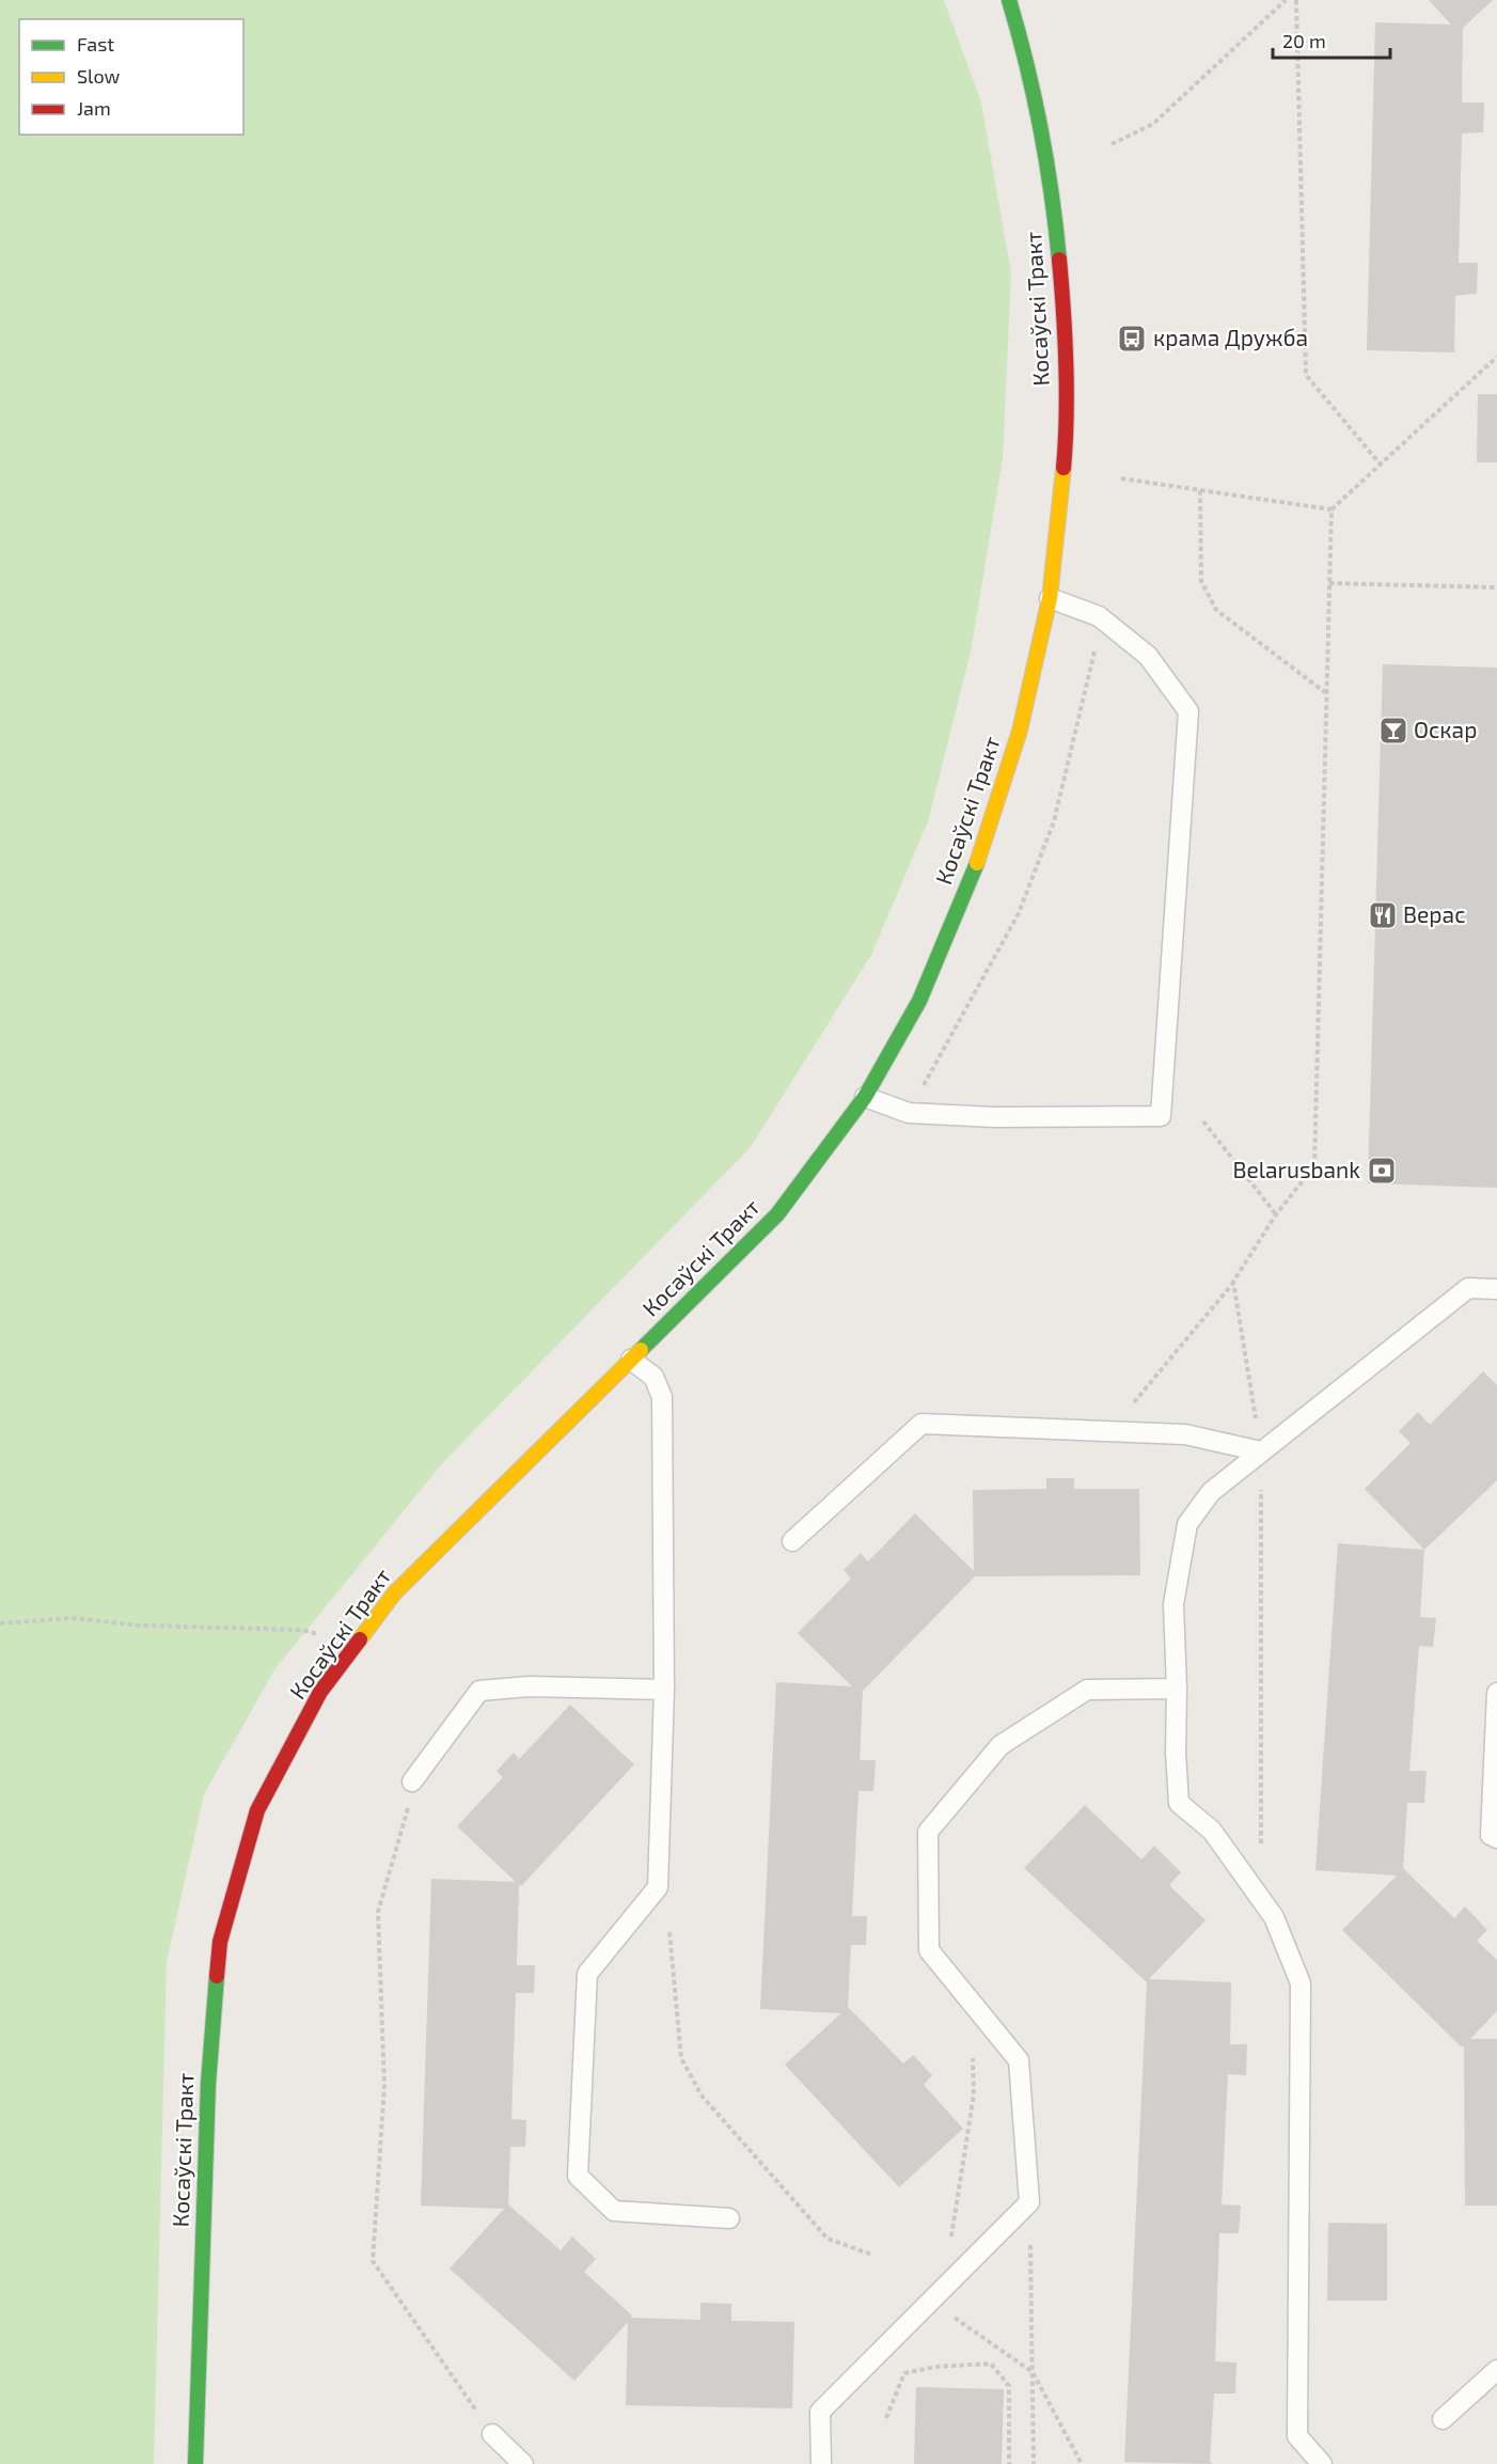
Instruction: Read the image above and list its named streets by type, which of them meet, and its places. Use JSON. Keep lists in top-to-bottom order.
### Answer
{
  "streets": {
    "main road": ["Косаўскі Тракт"]
  },
  "places": {
    "bus stop": ["крама Дружба"],
    "bar": ["Оскар"],
    "restaurant": ["Верас"],
    "bank": ["Belarusbank"]
  },
  "legend": ["Fast", "Slow", "Jam"],
  "scale_bar": "20 m"
}
